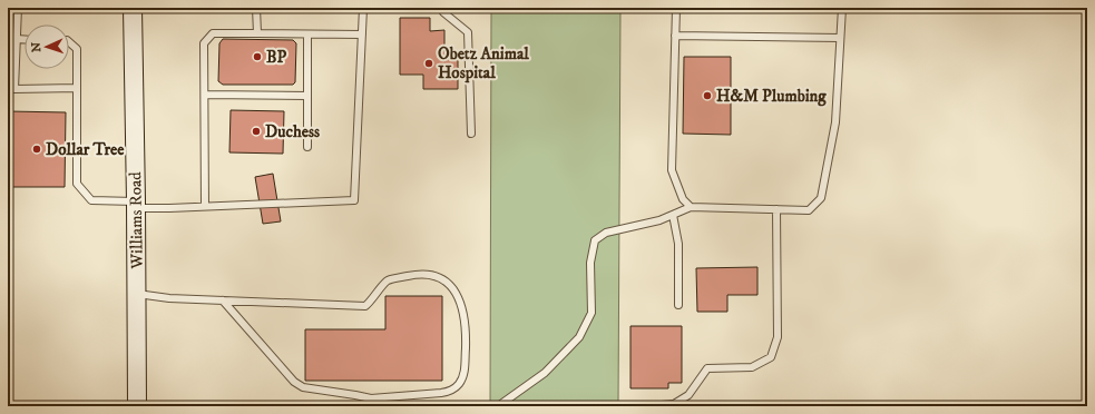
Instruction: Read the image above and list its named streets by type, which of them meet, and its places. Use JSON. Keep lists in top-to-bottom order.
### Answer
{
  "streets": {
    "main road": ["Williams Road"]
  },
  "places": [
    "BP",
    "Obetz Animal Hospital",
    "H&M Plumbing",
    "Duchess",
    "Dollar Tree"
  ],
  "north": "left"
}
